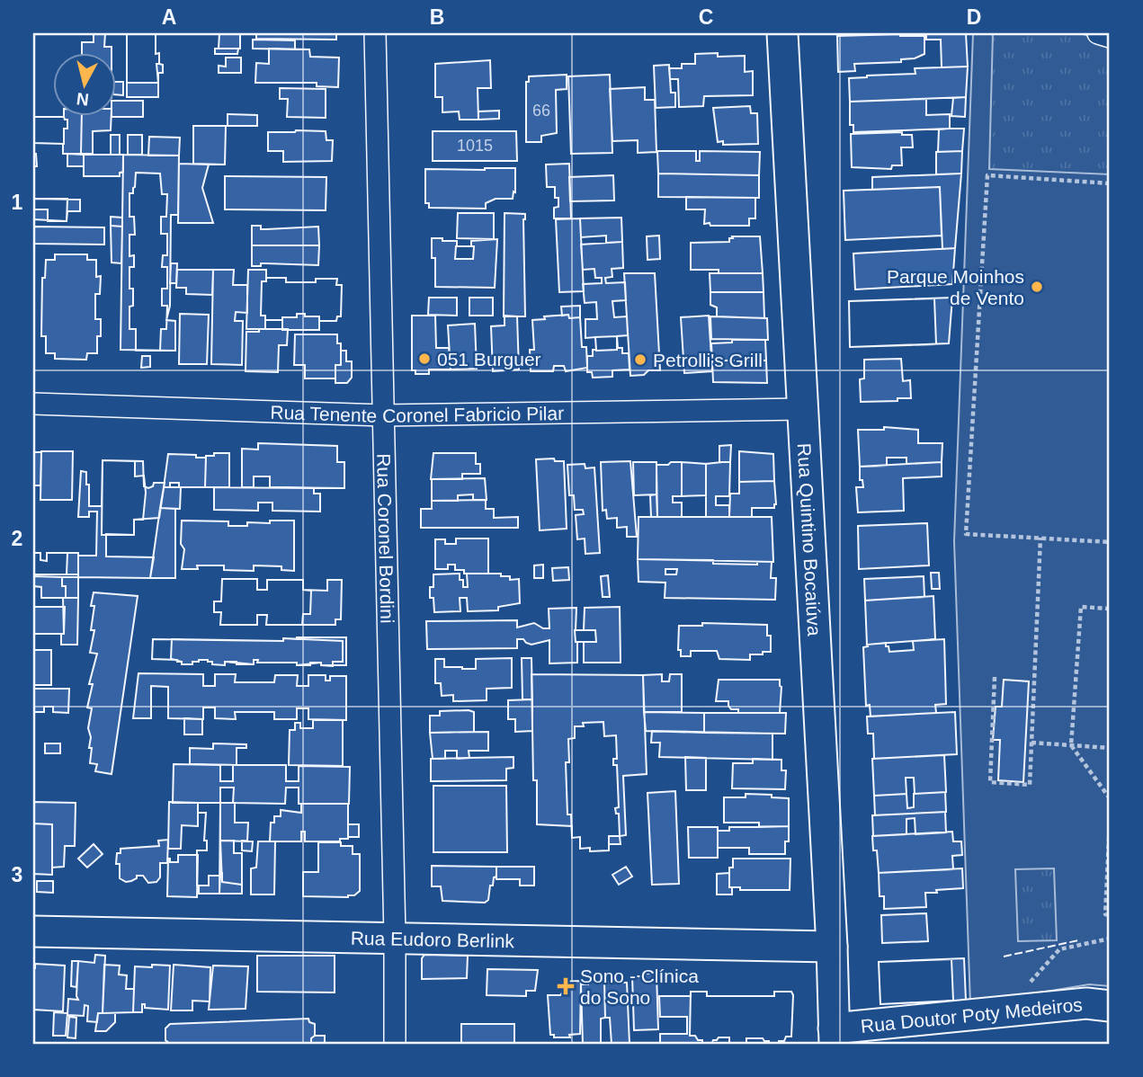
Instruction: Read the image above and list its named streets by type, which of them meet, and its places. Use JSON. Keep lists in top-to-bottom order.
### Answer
{
  "streets": {
    "street": [
      "Rua Tenente Coronel Fabricio Pilar",
      "Rua Coronel Bordini",
      "Rua Quintino Bocaiúva",
      "Rua Eudoro Berlink",
      "Rua Doutor Poty Medeiros"
    ]
  },
  "crossings": [
    ["Rua Tenente Coronel Fabricio Pilar", "Rua Coronel Bordini"],
    ["Rua Tenente Coronel Fabricio Pilar", "Rua Quintino Bocaiúva"],
    ["Rua Coronel Bordini", "Rua Eudoro Berlink"],
    ["Rua Quintino Bocaiúva", "Rua Eudoro Berlink"],
    ["Rua Quintino Bocaiúva", "Rua Doutor Poty Medeiros"]
  ],
  "places": {
    "other": ["Parque Moinhos de Vento", "051 Burguer", "Petrolli's Grill"],
    "health": ["Sono - Clínica do Sono"]
  },
  "house_numbers": ["66", "1015"],
  "north": "bottom",
  "grid": {
    "columns": [
      "A",
      "B",
      "C",
      "D"
    ],
    "rows": ["1", "2", "3"]
  }
}
